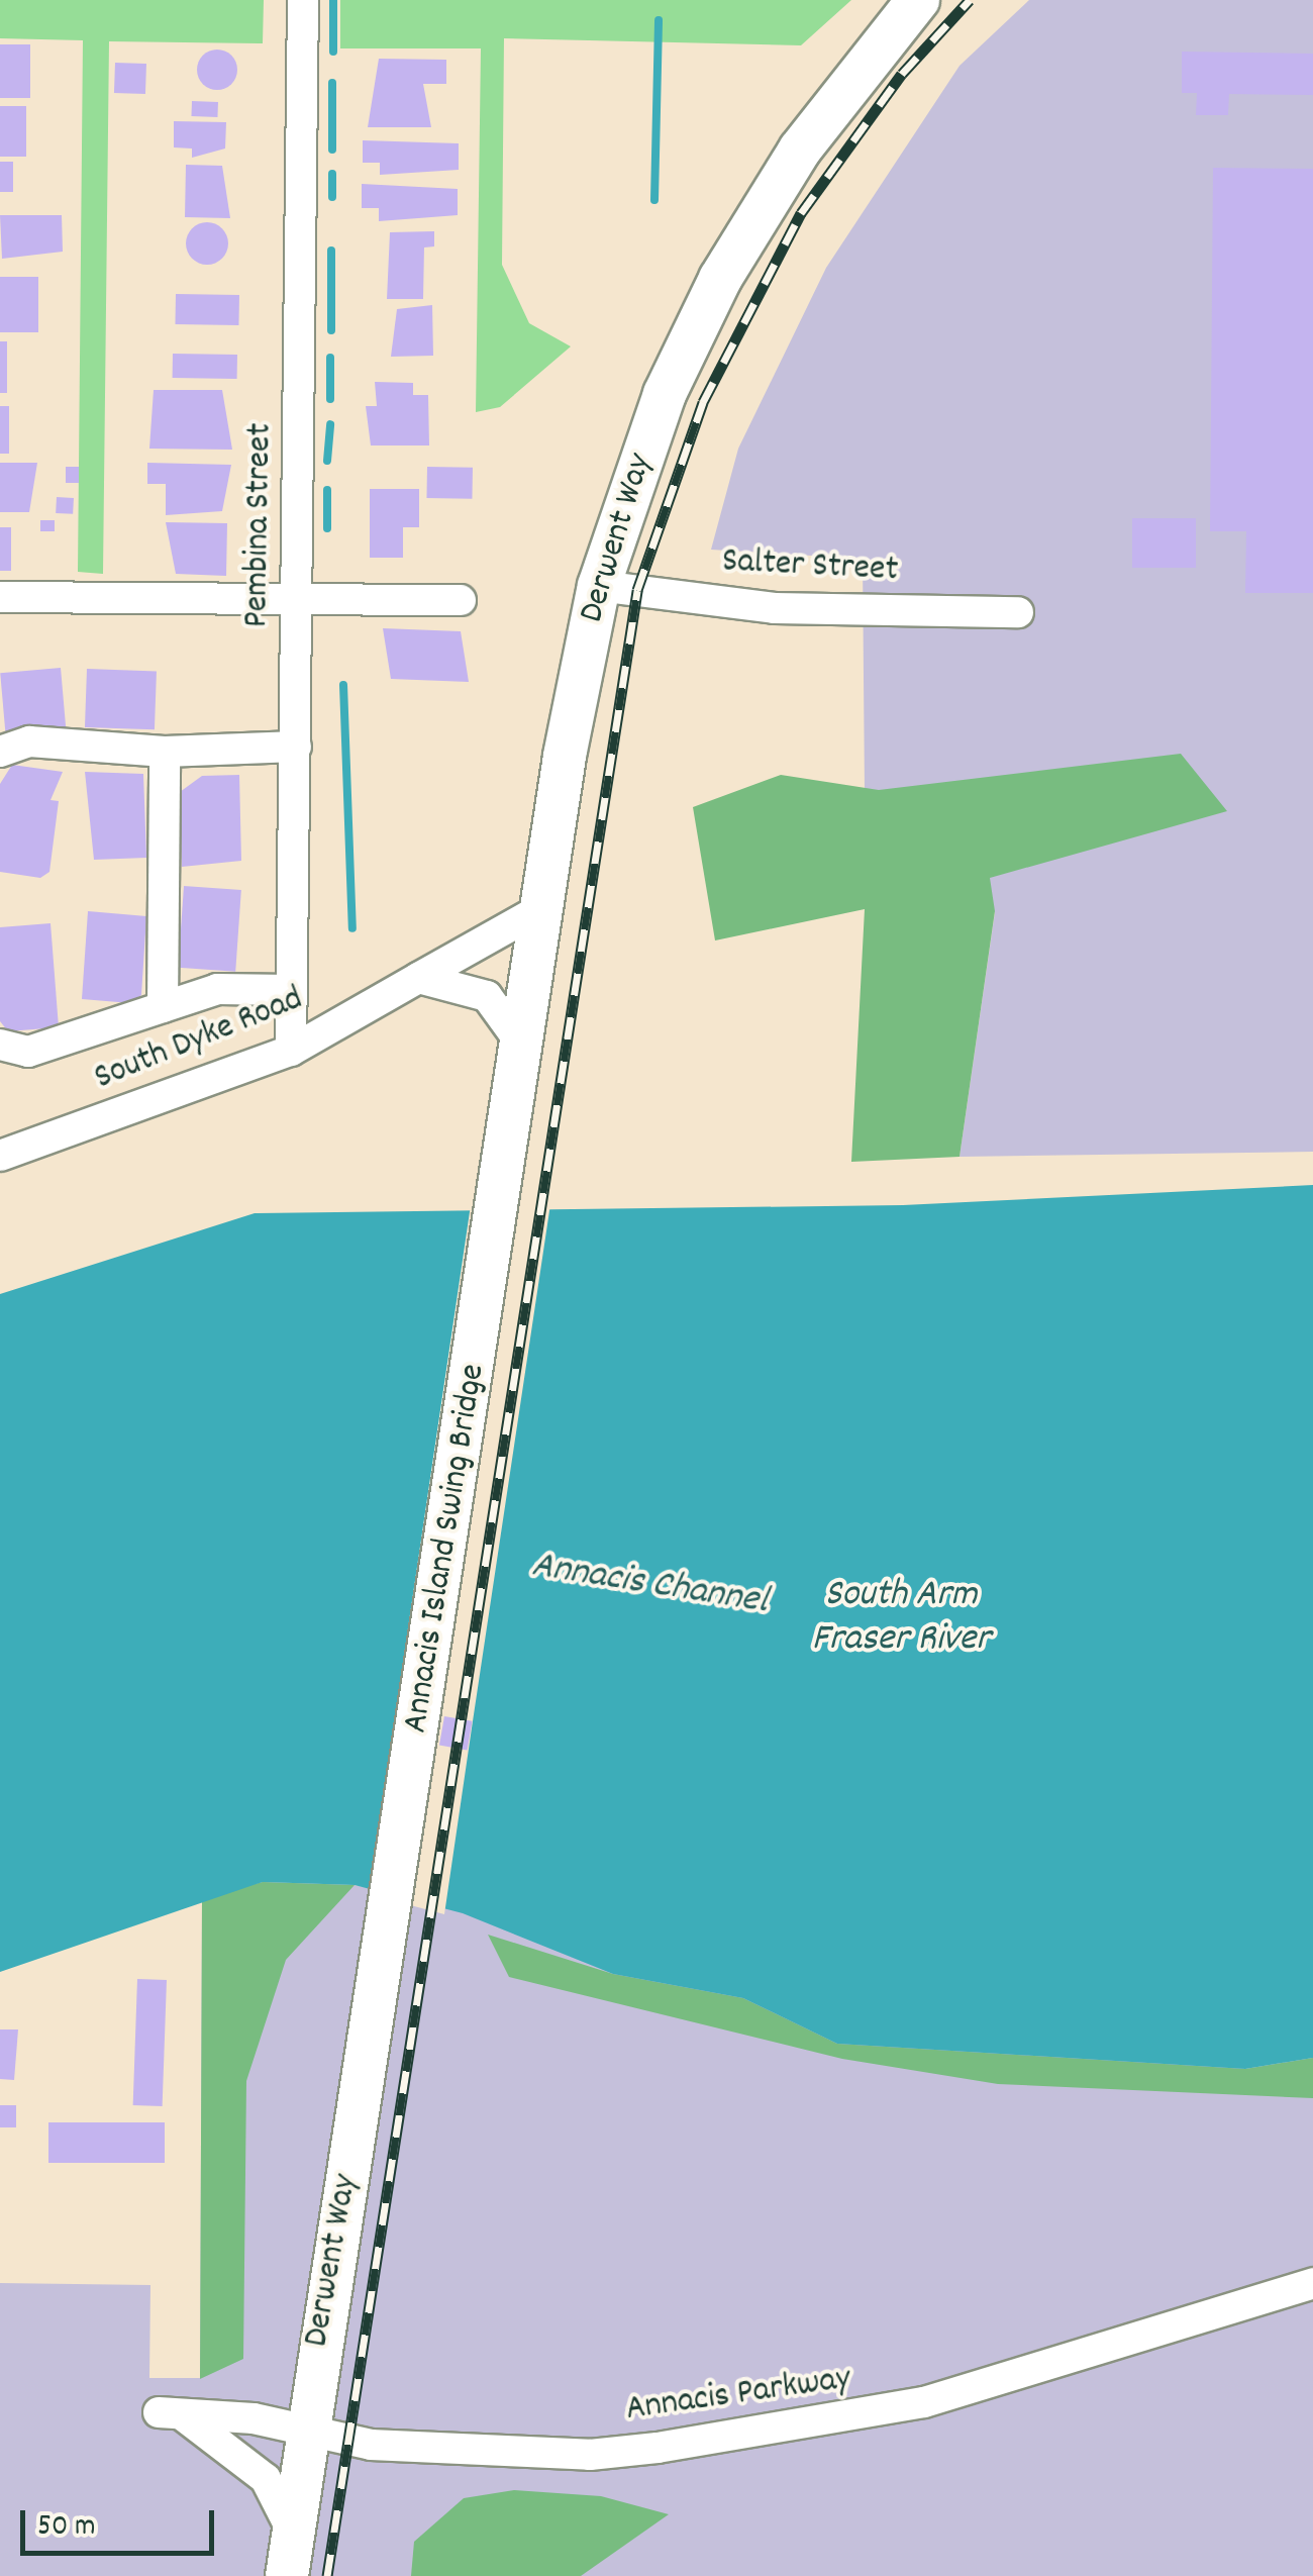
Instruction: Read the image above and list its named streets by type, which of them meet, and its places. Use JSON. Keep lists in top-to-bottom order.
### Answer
{
  "streets": {
    "main road": ["Derwent Way", "Annacis Island Swing Bridge"],
    "street": [
      "Pembina Street",
      "Salter Street",
      "South Dyke Road",
      "Annacis Parkway"
    ]
  },
  "crossings": [
    ["Pembina Street", "South Dyke Road"],
    ["Derwent Way", "Salter Street"],
    ["Derwent Way", "South Dyke Road"],
    ["Derwent Way", "Annacis Island Swing Bridge"],
    ["Derwent Way", "Annacis Parkway"]
  ],
  "water": ["Annacis Channel", "South Arm Fraser River"],
  "scale_bar": "50 m"
}
